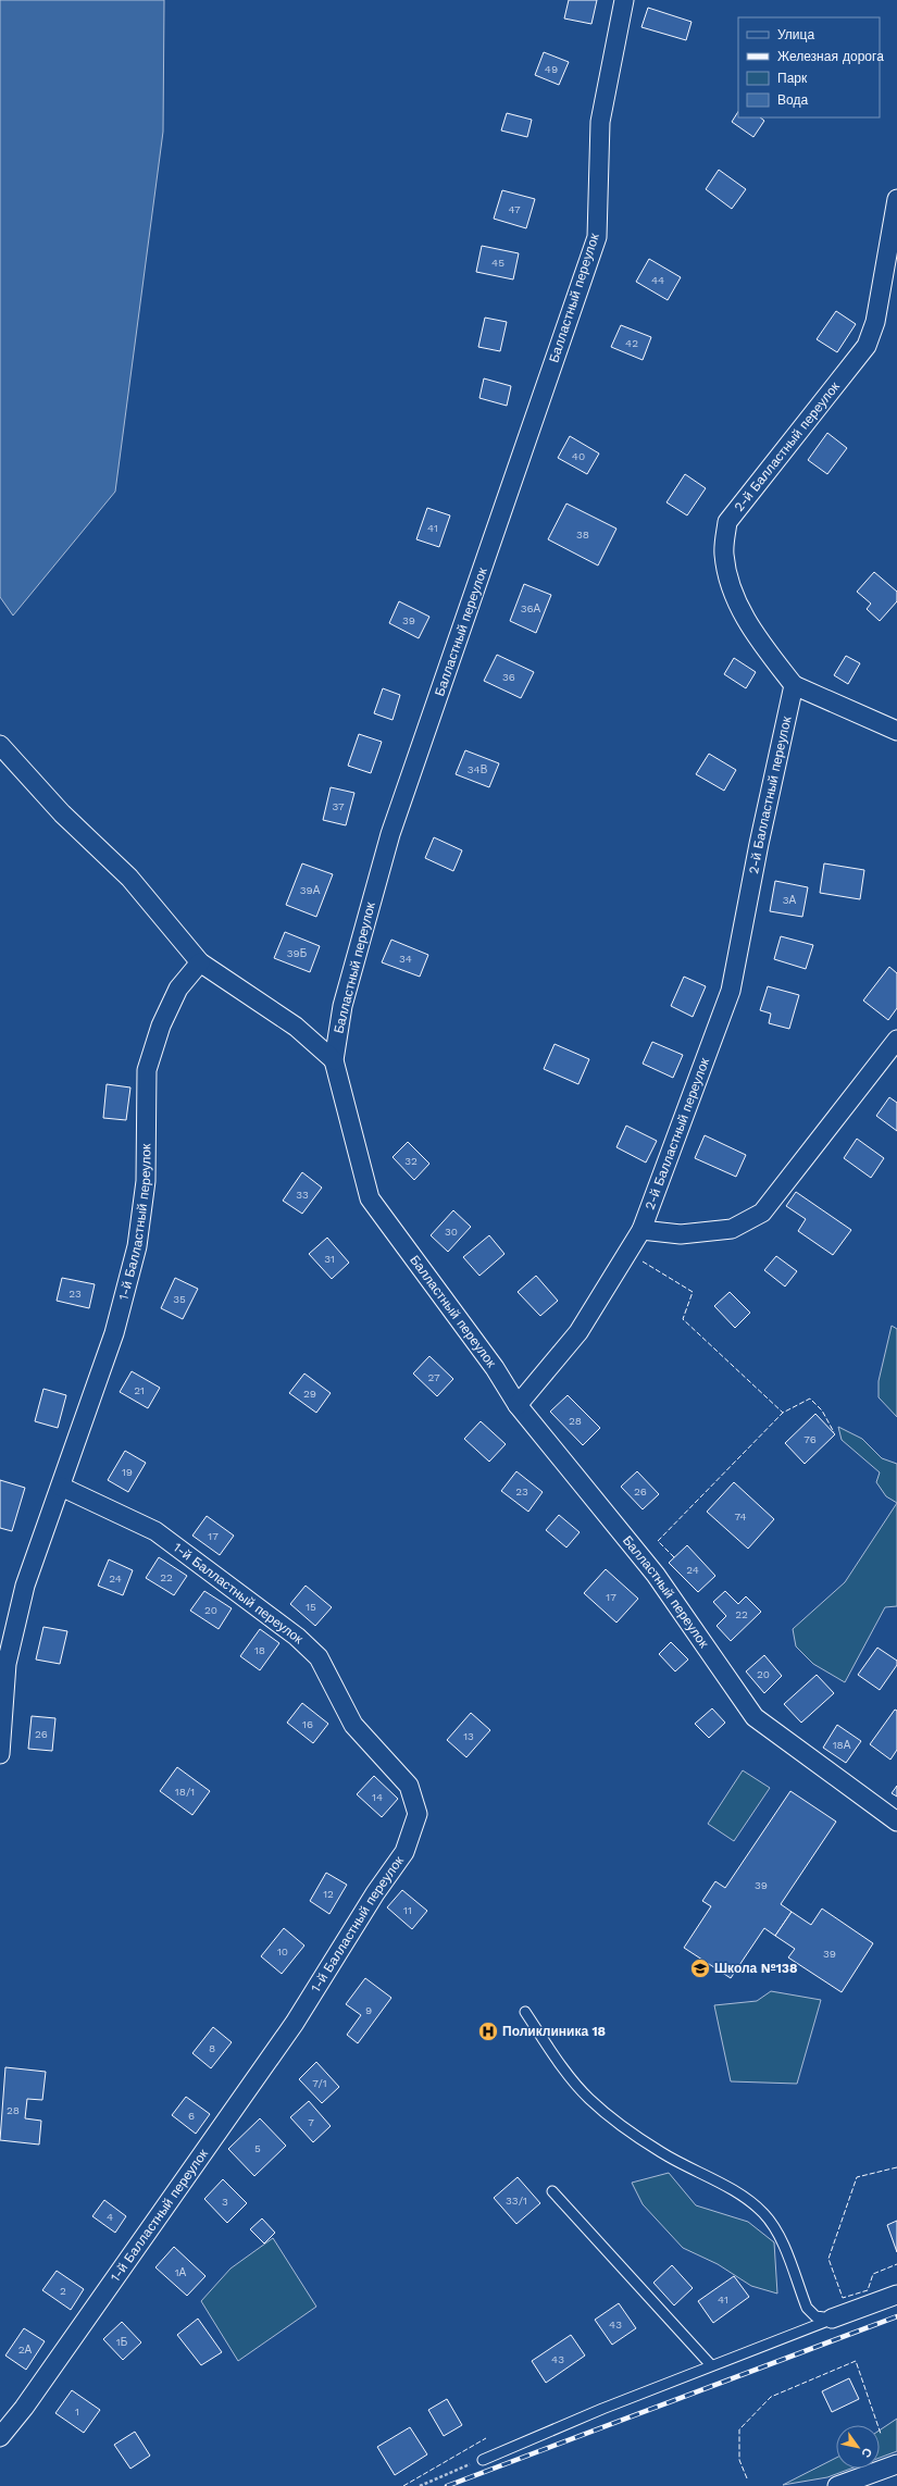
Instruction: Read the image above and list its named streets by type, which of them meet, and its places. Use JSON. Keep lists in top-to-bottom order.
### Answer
{
  "streets": {
    "street": ["Балластный переулок", "2-й Балластный переулок", "1-й Балластный переулок"]
  },
  "crossings": [
    ["Балластный переулок", "2-й Балластный переулок"]
  ],
  "places": {
    "school or university": ["Школа №138"],
    "hospital": ["Поликлиника 18"]
  },
  "house_numbers": [
    "49",
    "47",
    "45",
    "44",
    "42",
    "40",
    "41",
    "38",
    "36А",
    "39",
    "36",
    "34В",
    "37",
    "39А",
    "3А",
    "39Б",
    "34",
    "32",
    "33",
    "30",
    "31",
    "23",
    "35",
    "27",
    "21",
    "29",
    "28",
    "76",
    "19",
    "23",
    "26",
    "74",
    "17",
    "24",
    "22",
    "24",
    "17",
    "15",
    "20",
    "22",
    "18",
    "20",
    "16",
    "26",
    "13",
    "18А",
    "18/1",
    "14",
    "39",
    "12",
    "11",
    "10",
    "39",
    "9",
    "8",
    "7/1",
    "28",
    "6",
    "7",
    "5",
    "33/1",
    "3",
    "4",
    "1А",
    "2",
    "41",
    "43",
    "1Б",
    "2А",
    "43",
    "1"
  ],
  "legend": [
    "Улица",
    "Железная дорога",
    "Парк",
    "Вода"
  ],
  "north": "bottom right"
}
